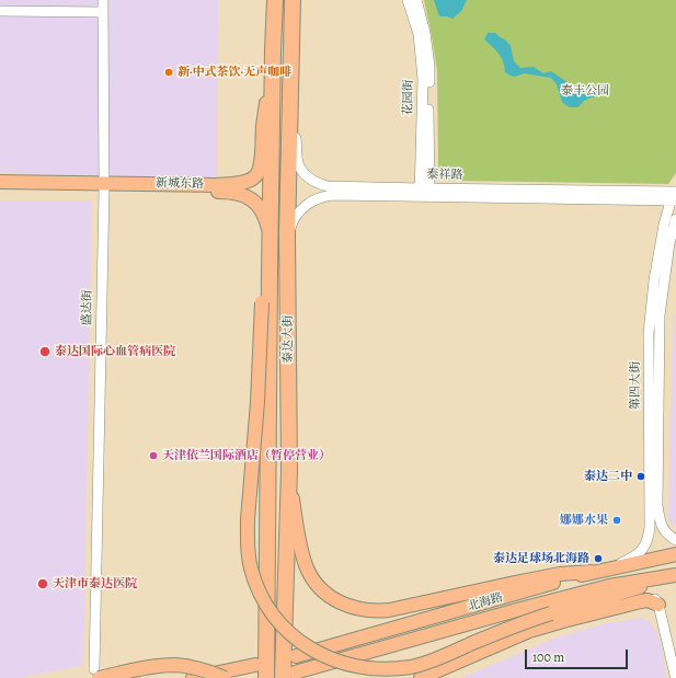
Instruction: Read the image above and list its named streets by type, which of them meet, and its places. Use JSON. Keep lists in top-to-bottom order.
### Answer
{
  "streets": {
    "highway": ["泰达大街"],
    "main road": ["新城东路", "北海路"],
    "street": [
      "花园街",
      "泰祥路",
      "盛达街",
      "第四大街"
    ]
  },
  "crossings": [
    ["花园街", "泰祥路"],
    ["泰祥路", "泰达大街"],
    ["泰祥路", "第四大街"],
    ["新城东路", "盛达街"],
    ["新城东路", "泰达大街"],
    ["泰达大街", "北海路"],
    ["第四大街", "北海路"]
  ],
  "parks": ["泰丰公园"],
  "places": [
    "新·中式茶饮·无声咖啡",
    "泰达国际心血管病医院",
    "天津依兰国际酒店（暂停营业）",
    "泰达二中",
    "娜娜水果",
    "泰达足球场北海路",
    "天津市泰达医院"
  ],
  "scale_bar": "100 m"
}
